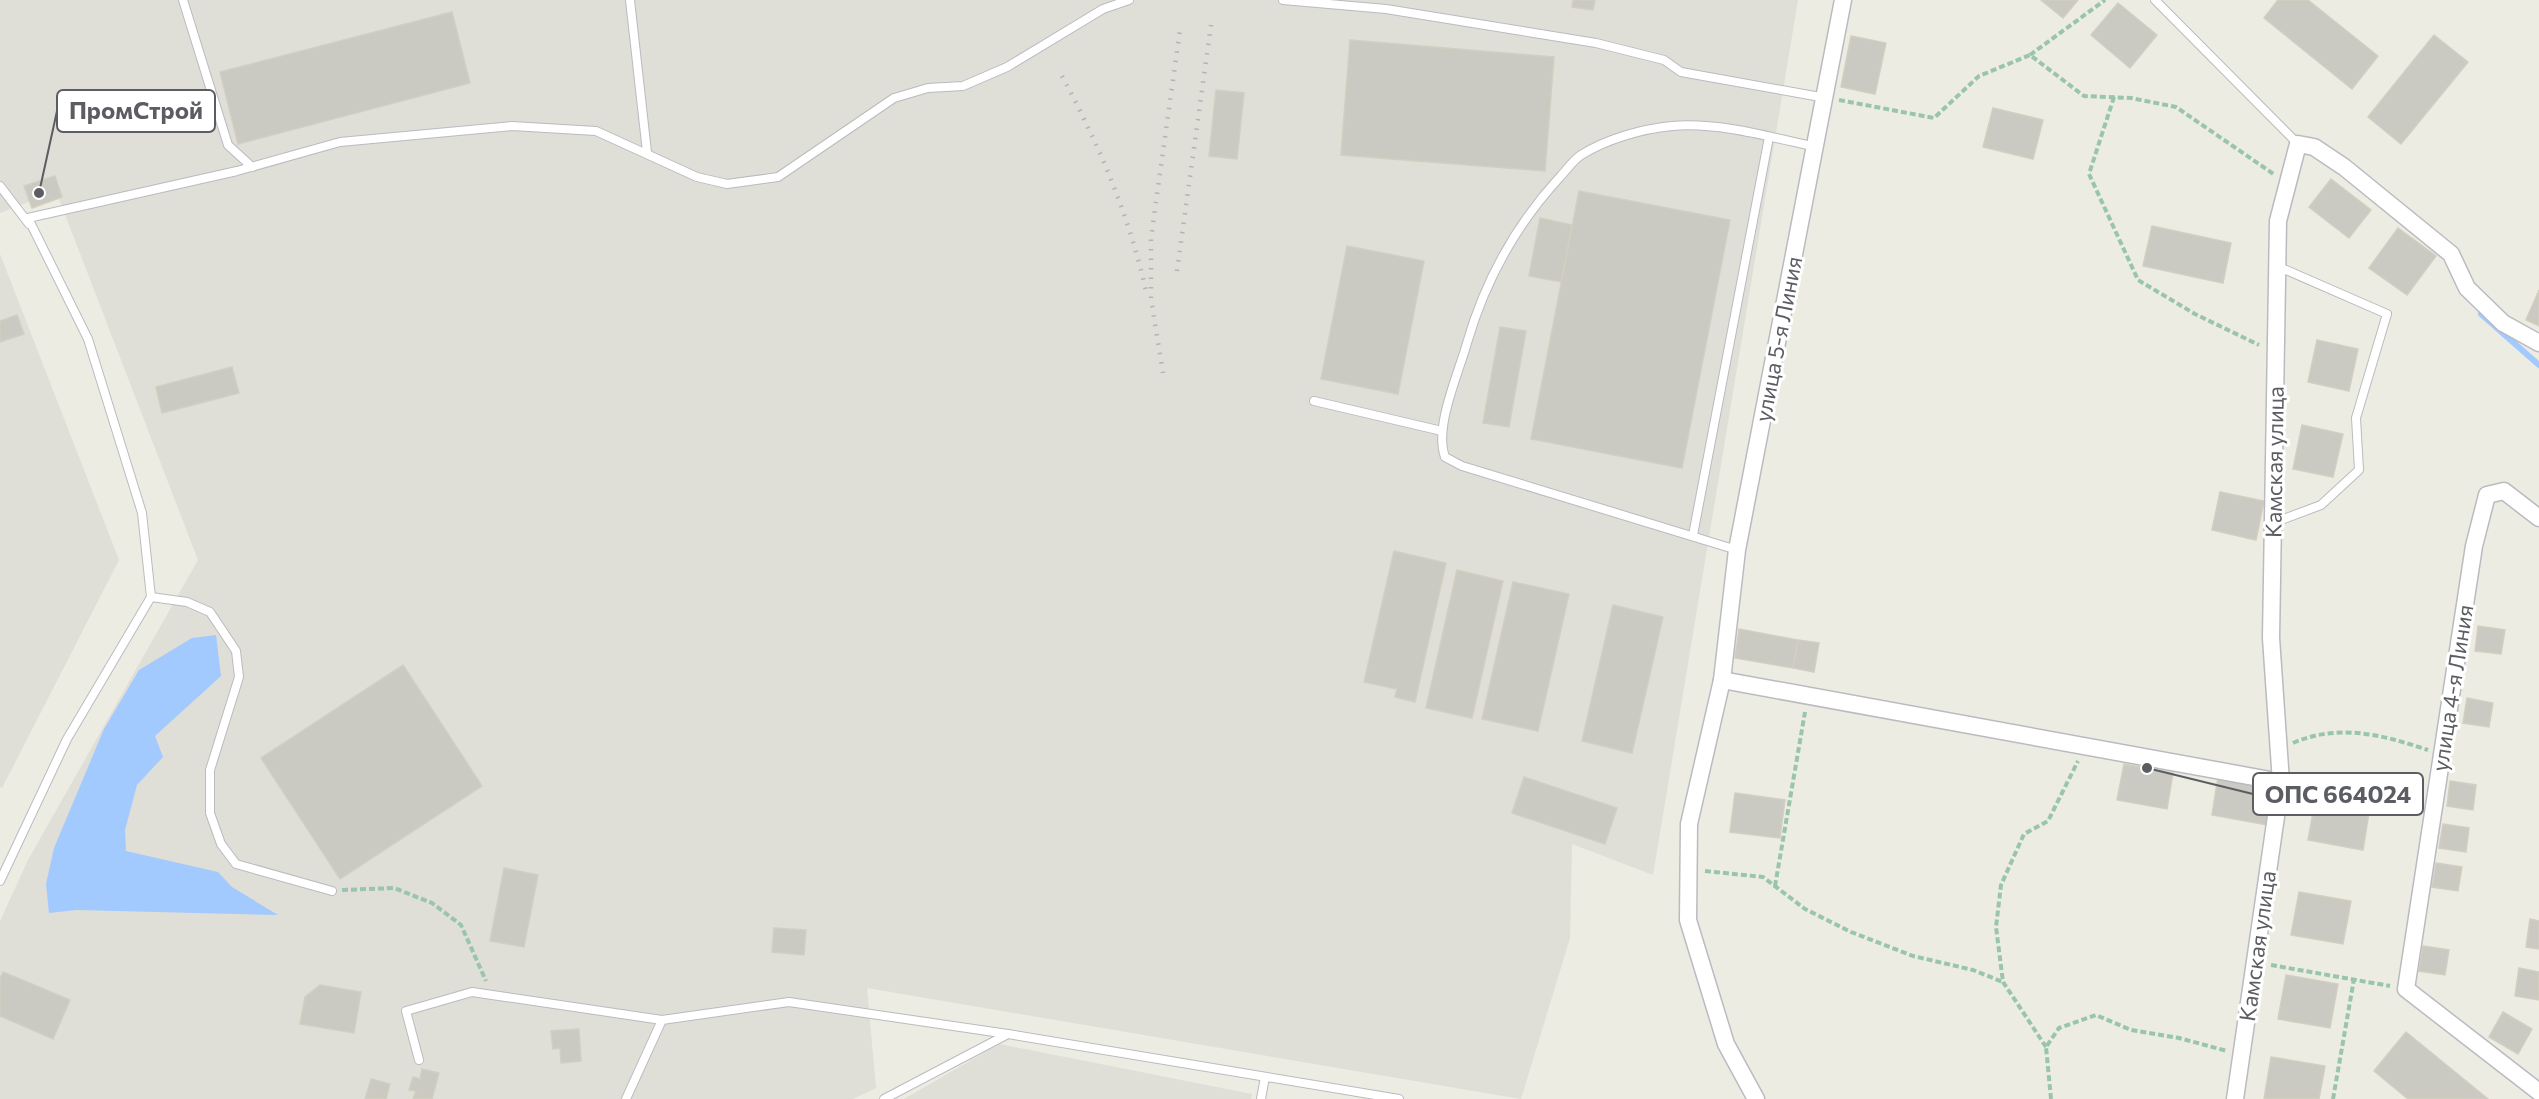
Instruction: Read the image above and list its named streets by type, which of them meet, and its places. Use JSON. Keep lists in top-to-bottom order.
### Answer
{
  "streets": {
    "street": ["улица 5-я Линия", "Камская улица", "улица 4-я Линия"]
  },
  "places": ["ПромСтрой", "ОПС 664024"]
}
